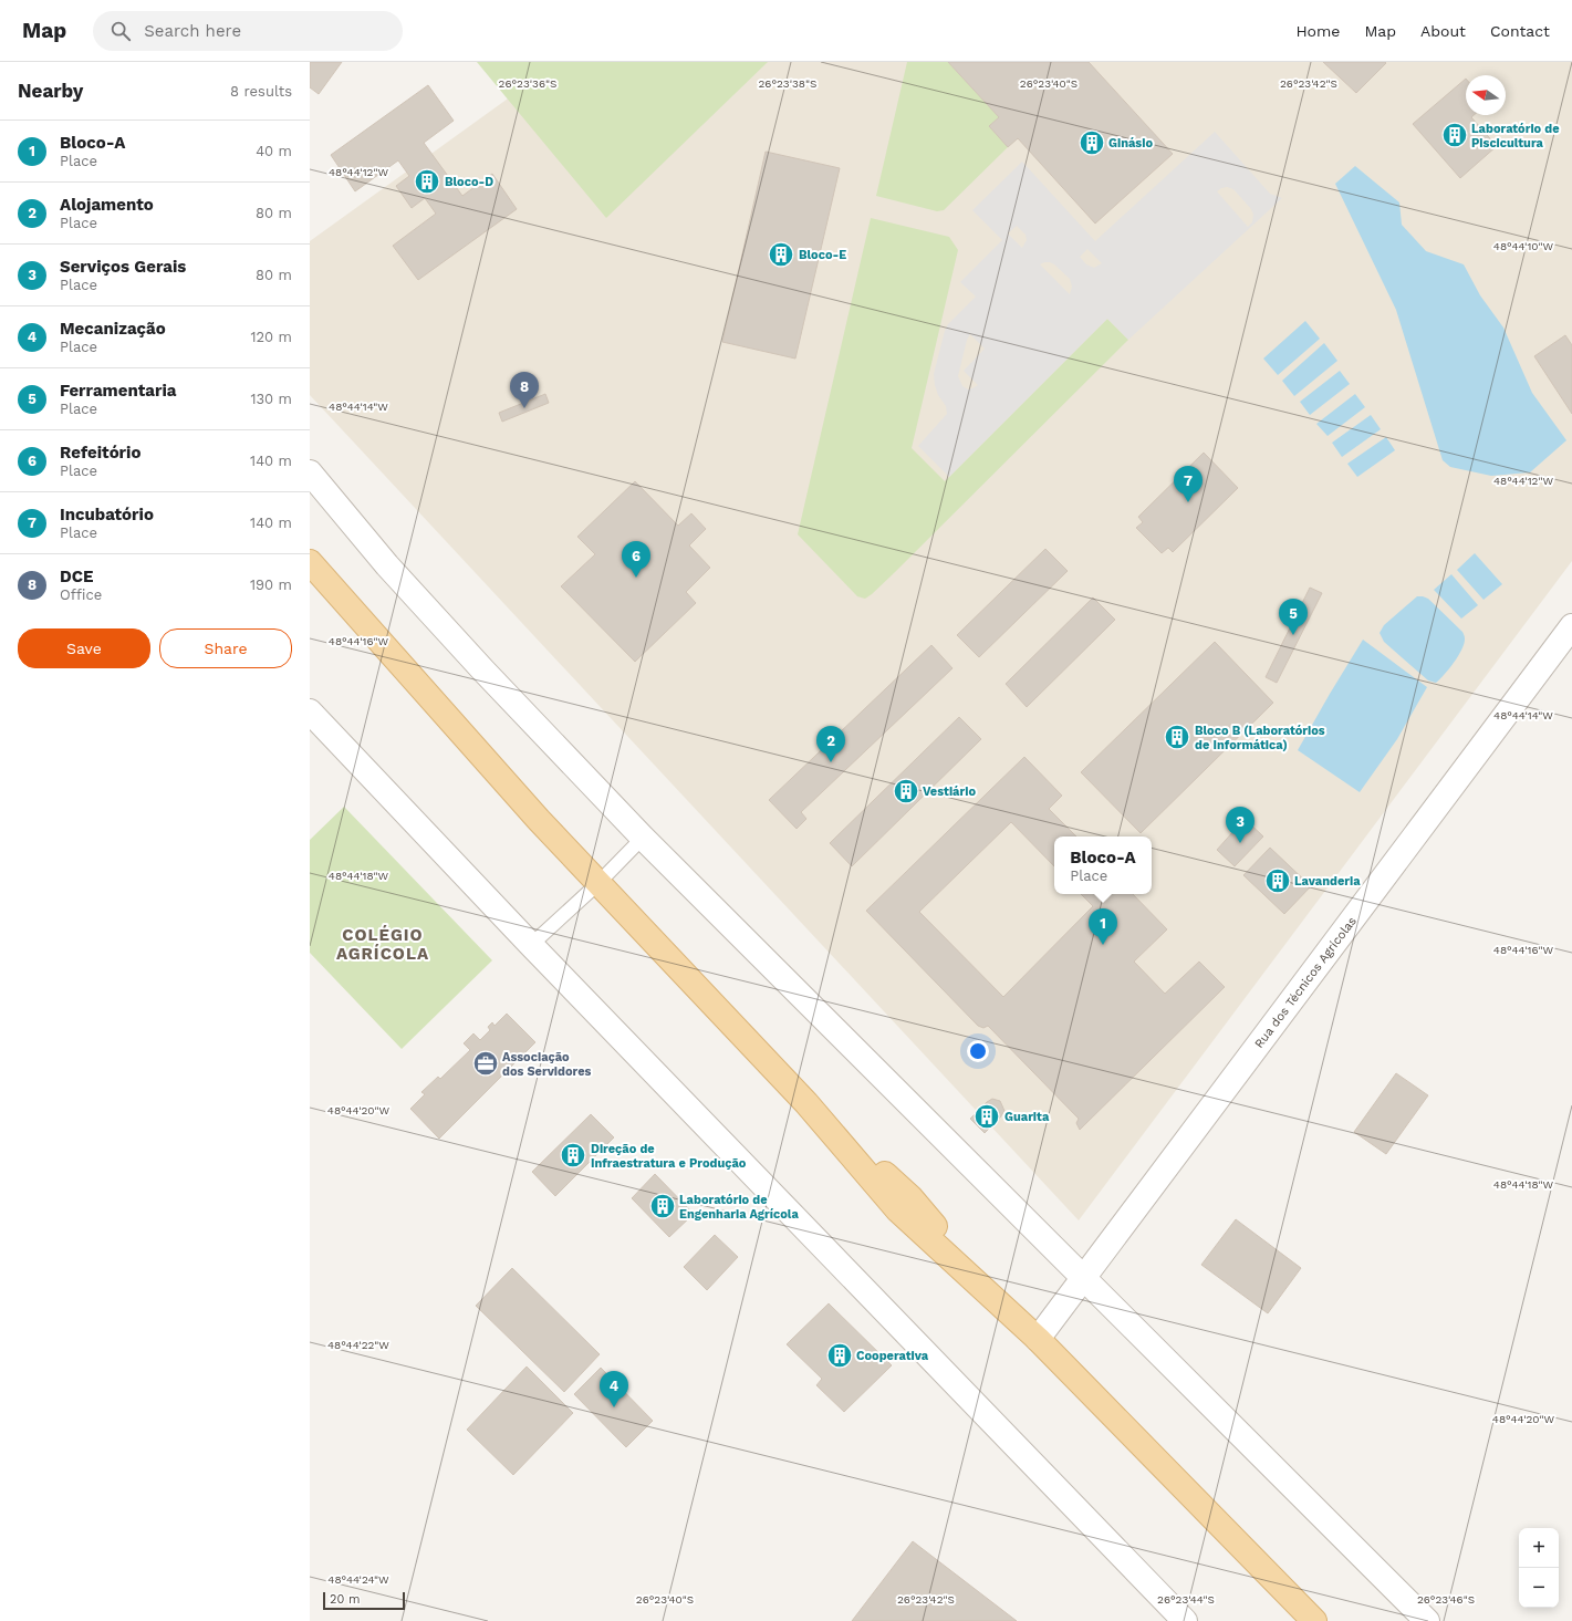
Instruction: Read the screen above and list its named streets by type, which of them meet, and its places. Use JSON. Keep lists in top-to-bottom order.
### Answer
{
  "streets": {
    "street": ["Rua dos Técnicos Agrícolas"]
  },
  "districts": ["COLÉGIO AGRÍCOLA"],
  "places": {
    "building": [
      "Laboratório de Piscicultura",
      "Ginásio",
      "Bloco-D",
      "Bloco-E",
      "Bloco B (Laboratórios de Informática)",
      "Vestiário",
      "Lavanderia",
      "Guarita",
      "Direção de Infraestratura e Produção",
      "Laboratório de Engenharia Agrícola",
      "Cooperativa"
    ],
    "office": ["Associação dos Servidores"]
  },
  "scale_bar": "20 m",
  "north": "left",
  "page": {
    "header": "Map",
    "search": "Search here",
    "nav": [
      "Home",
      "Map",
      "About",
      "Contact"
    ],
    "heading": ["Nearby", "8 results"],
    "list": [
      {
        "mark": "1",
        "name": "Bloco-A",
        "note": "Place",
        "value": "40 m"
      },
      {
        "mark": "2",
        "name": "Alojamento",
        "note": "Place",
        "value": "80 m"
      },
      {
        "mark": "3",
        "name": "Serviços Gerais",
        "note": "Place",
        "value": "80 m"
      },
      {
        "mark": "4",
        "name": "Mecanização",
        "note": "Place",
        "value": "120 m"
      },
      {
        "mark": "5",
        "name": "Ferramentaria",
        "note": "Place",
        "value": "130 m"
      },
      {
        "mark": "6",
        "name": "Refeitório",
        "note": "Place",
        "value": "140 m"
      },
      {
        "mark": "7",
        "name": "Incubatório",
        "note": "Place",
        "value": "140 m"
      },
      {
        "mark": "8",
        "name": "DCE",
        "note": "Office",
        "value": "190 m"
      }
    ],
    "pins": [
      "8",
      "7",
      "6",
      "5",
      "2",
      "3",
      "1",
      "4"
    ],
    "buttons": ["Save", "Share"],
    "popup": ["Bloco-A", "Place"],
    "map_buttons": ["+", "−"],
    "scale": "20 m"
  },
  "coordinates": [
    "26°23'36\"S",
    "26°23'38\"S",
    "26°23'40\"S",
    "26°23'42\"S",
    "48°44'12\"W",
    "48°44'10\"W",
    "48°44'14\"W",
    "48°44'16\"W",
    "48°44'18\"W",
    "48°44'20\"W",
    "48°44'22\"W",
    "48°44'24\"W",
    "26°23'44\"S",
    "26°23'46\"S"
  ]
}
